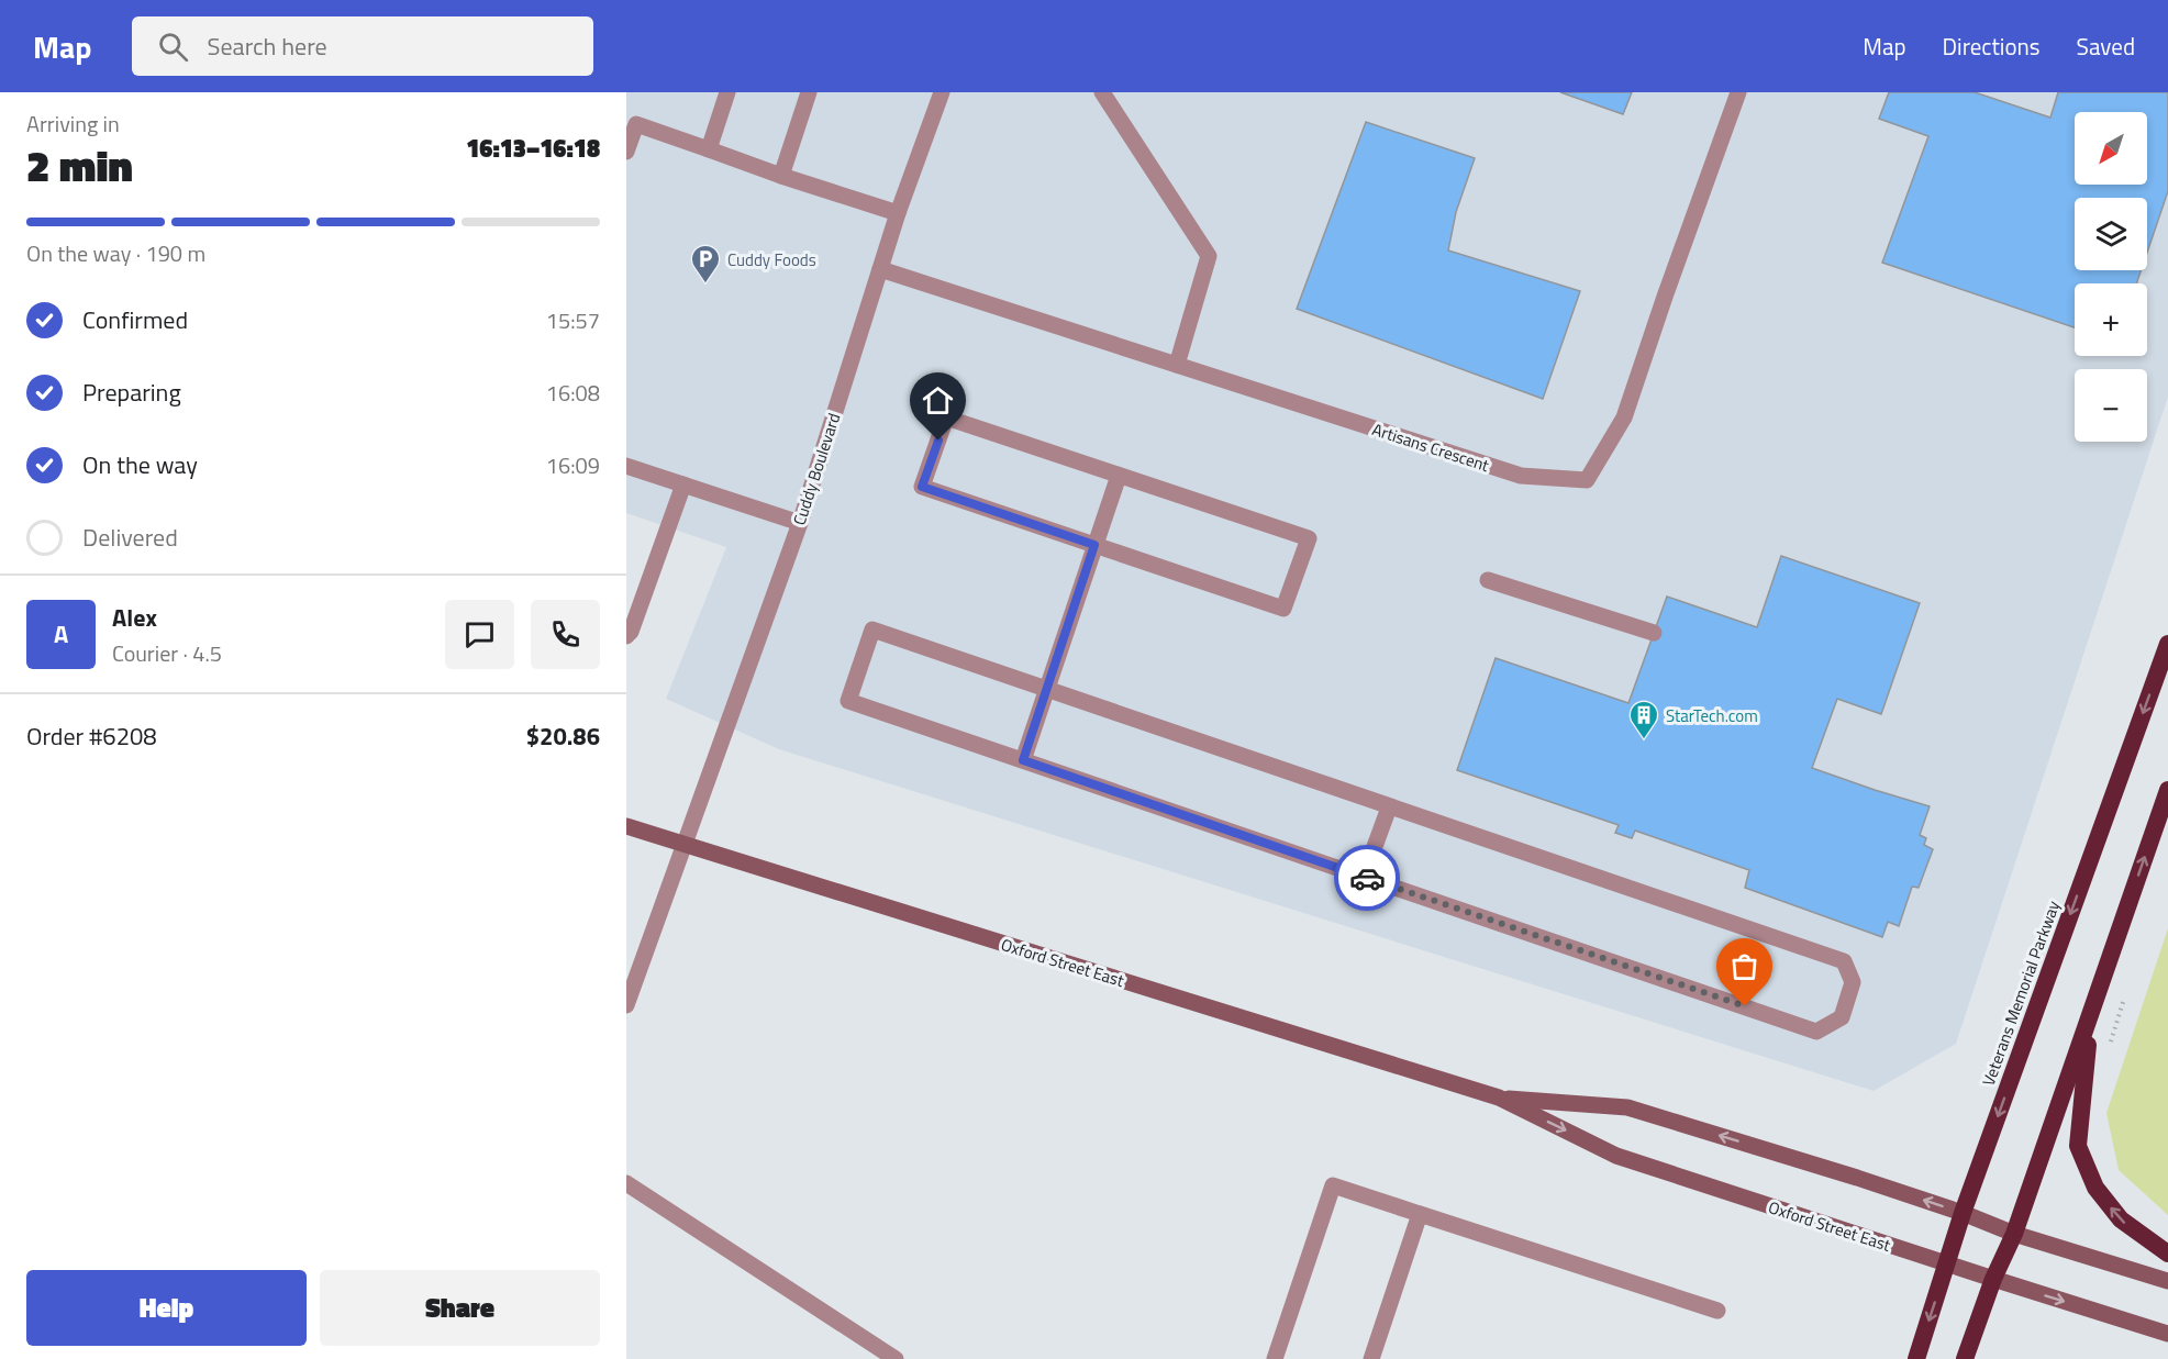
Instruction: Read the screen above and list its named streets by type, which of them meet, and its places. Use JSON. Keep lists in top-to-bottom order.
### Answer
{
  "streets": {
    "highway": ["Veterans Memorial Parkway"],
    "main road": ["Oxford Street East"],
    "street": ["Artisans Crescent", "Cuddy Boulevard"]
  },
  "crossings": [
    ["Artisans Crescent", "Cuddy Boulevard"],
    ["Cuddy Boulevard", "Oxford Street East"],
    ["Oxford Street East", "Veterans Memorial Parkway"]
  ],
  "places": {
    "parking": ["Cuddy Foods"],
    "building": ["StarTech.com"]
  },
  "north": "bottom left",
  "page": {
    "header": "Map",
    "search": "Search here",
    "nav": ["Map", "Directions", "Saved"],
    "heading": ["2 min", "Arriving in", "16:13–16:18"],
    "panel": [
      "Alex",
      "Courier · 4.5",
      "Order #6208",
      "$20.86"
    ],
    "map_buttons": ["+", "−"],
    "bar": "On the way · 190 m",
    "list": [
      ["Confirmed", "15:57"],
      ["Preparing", "16:08"],
      ["On the way", "16:09"],
      "Delivered"
    ],
    "round": "A",
    "buttons": ["Help", "Share"]
  }
}
